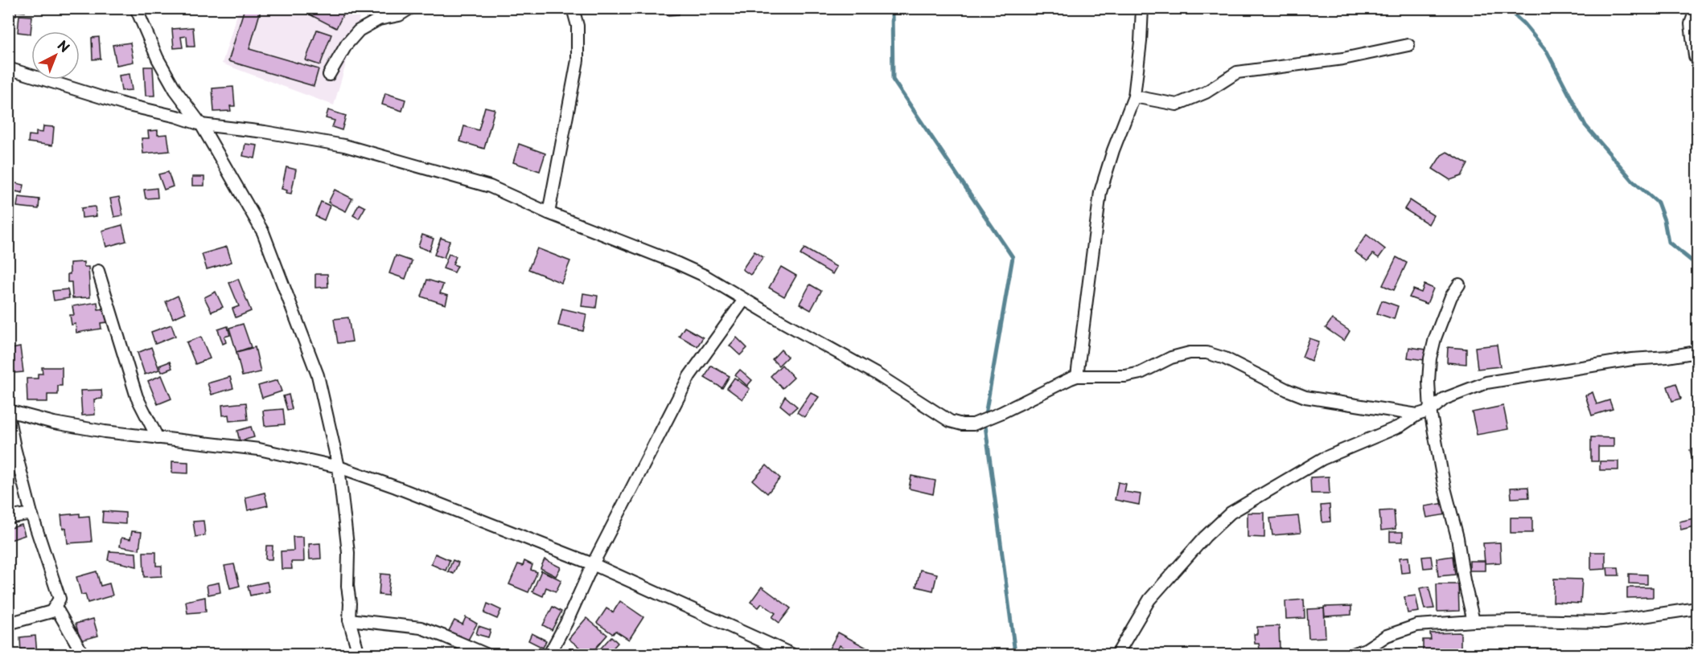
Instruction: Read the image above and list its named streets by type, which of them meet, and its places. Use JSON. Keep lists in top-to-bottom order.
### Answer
{
  "north": "top right"
}
